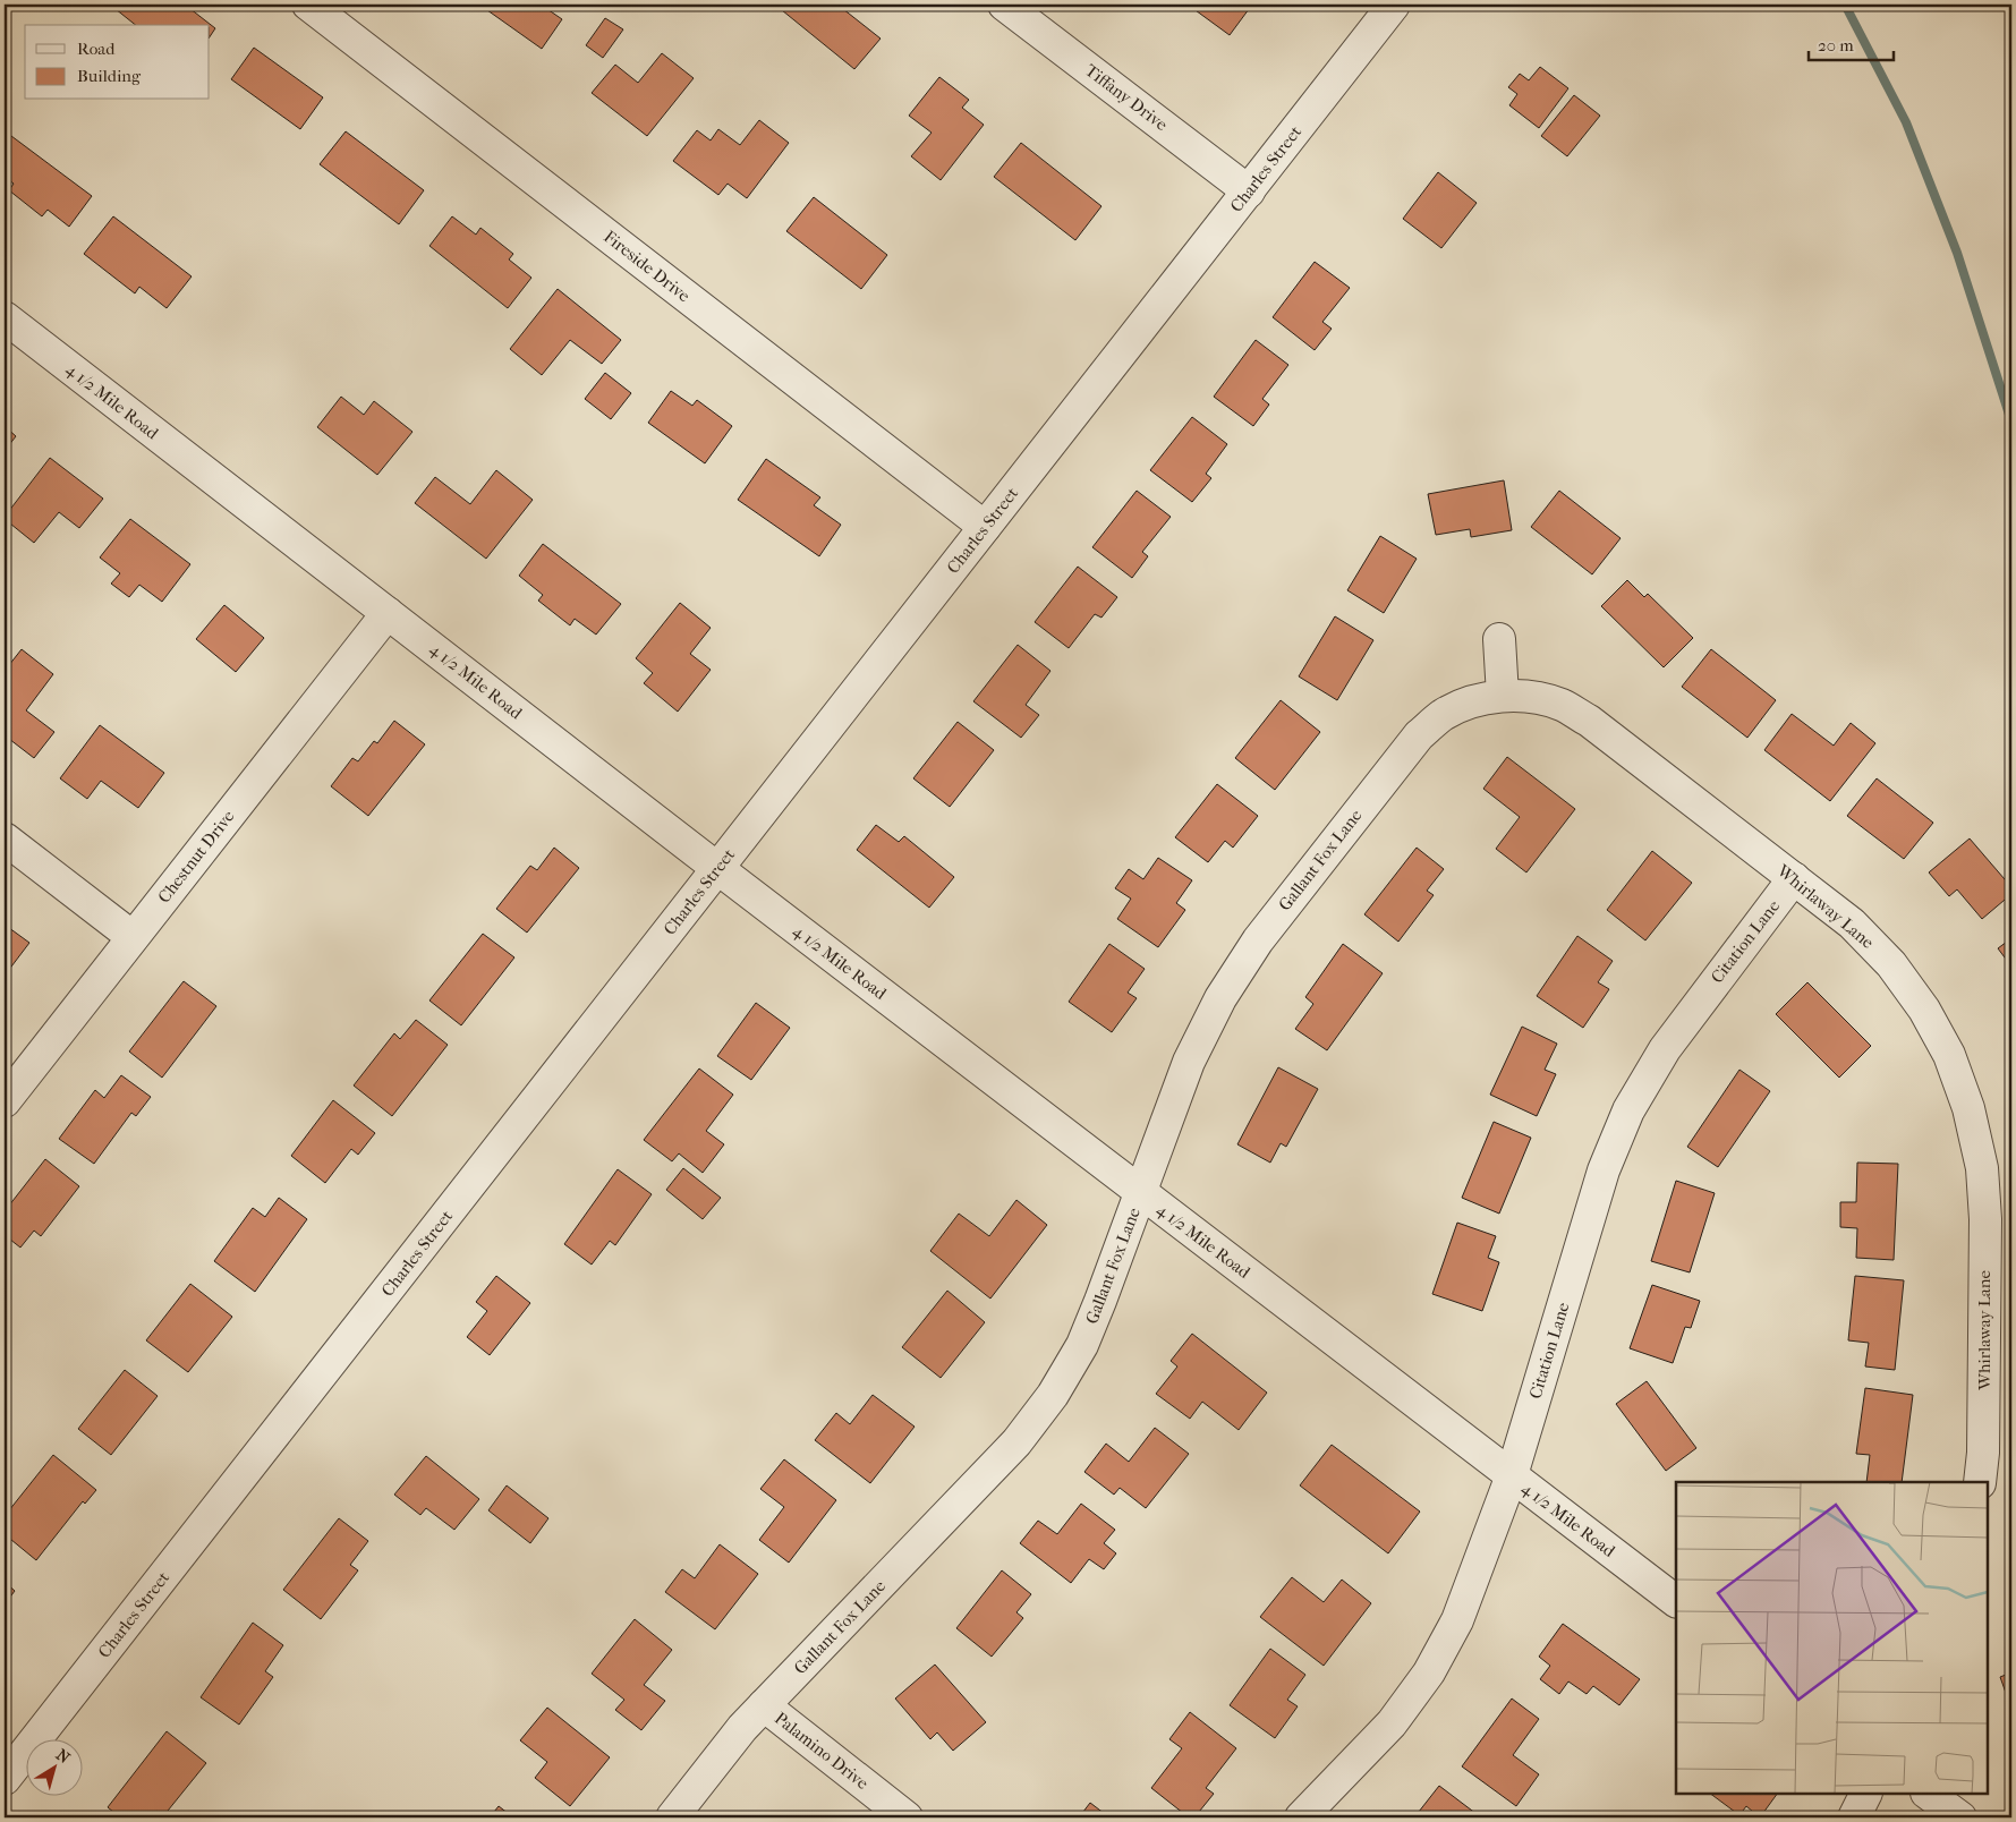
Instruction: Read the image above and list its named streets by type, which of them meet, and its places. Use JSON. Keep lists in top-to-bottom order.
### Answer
{
  "streets": {
    "street": [
      "Tiffany Drive",
      "Charles Street",
      "Fireside Drive",
      "4 1/2 Mile Road",
      "Chestnut Drive",
      "Gallant Fox Lane",
      "Whirlaway Lane",
      "Citation Lane",
      "Palamino Drive"
    ]
  },
  "crossings": [
    ["Tiffany Drive", "Charles Street"],
    ["Charles Street", "Fireside Drive"],
    ["Charles Street", "4 1/2 Mile Road"],
    ["4 1/2 Mile Road", "Chestnut Drive"],
    ["4 1/2 Mile Road", "Gallant Fox Lane"],
    ["4 1/2 Mile Road", "Citation Lane"],
    ["Gallant Fox Lane", "Whirlaway Lane"],
    ["Gallant Fox Lane", "Palamino Drive"],
    ["Whirlaway Lane", "Citation Lane"]
  ],
  "legend": ["Road", "Building"],
  "scale_bar": "20 m",
  "north": "top right"
}
